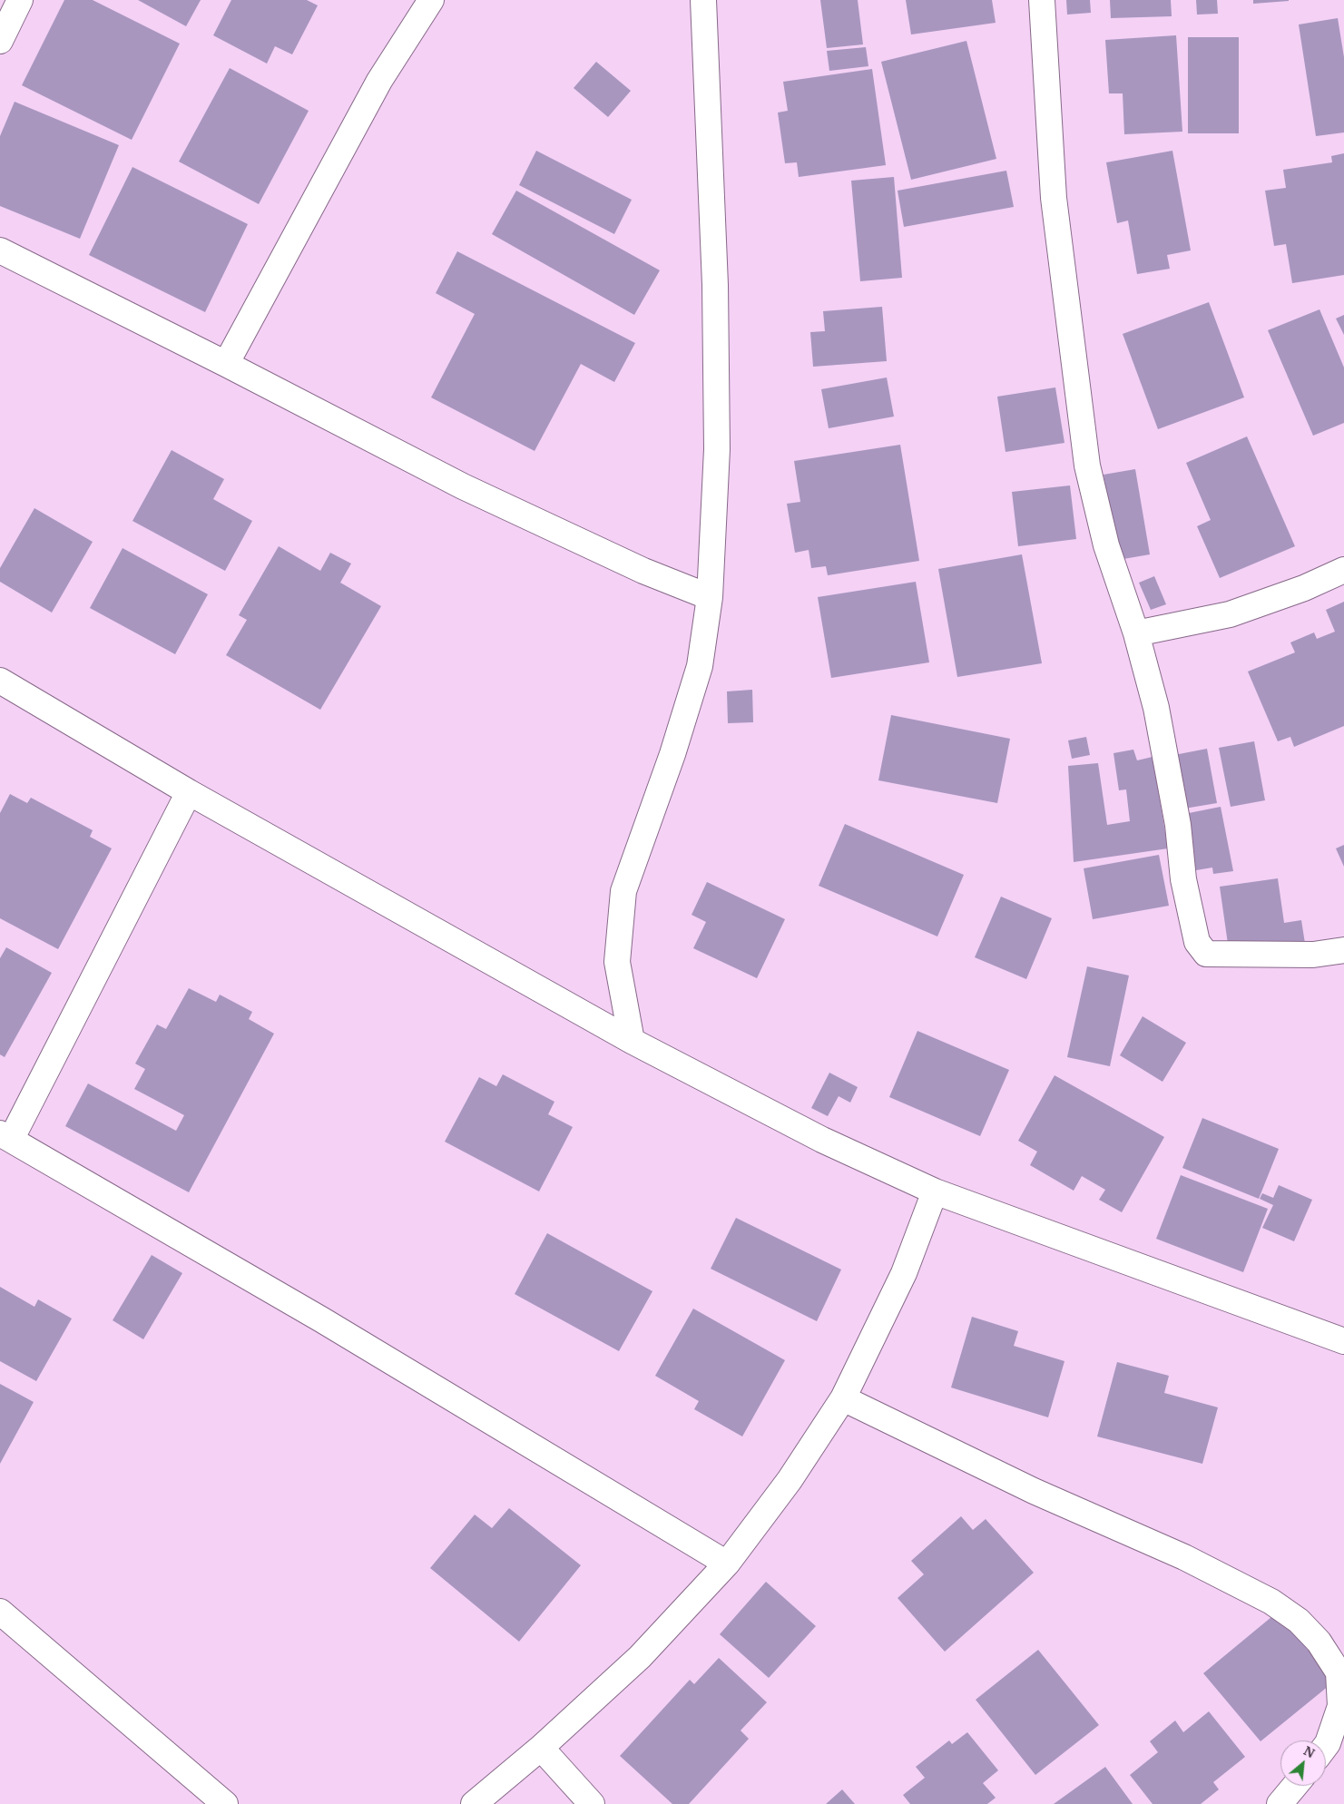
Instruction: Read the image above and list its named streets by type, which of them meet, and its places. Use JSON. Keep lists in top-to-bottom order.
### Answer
{
  "north": "top right"
}
